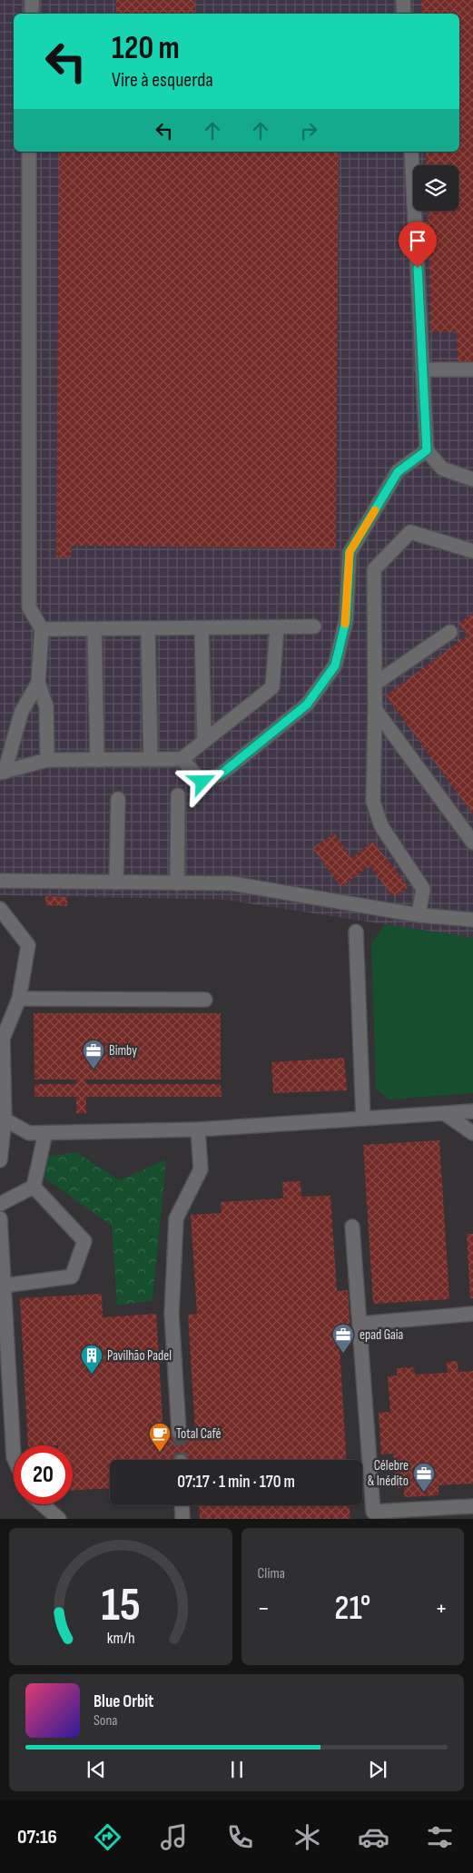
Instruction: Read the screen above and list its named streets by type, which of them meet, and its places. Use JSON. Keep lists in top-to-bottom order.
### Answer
{
  "places": {
    "office": ["Bimby", "epad Gaia", "Célebre & Inédito"],
    "building": ["Pavilhão Padel"],
    "cafe": ["Total Café"]
  },
  "page": {
    "turn": ["120 m", "Vire à esquerda"],
    "limit": "20",
    "trip": "07:17 · 1 min · 170 m",
    "tile": "Clima",
    "heat": ["−", "21°", "+"],
    "song": ["Blue Orbit", "Sona"],
    "tabs": "07:16",
    "gauge": ["15", "km/h"]
  }
}
